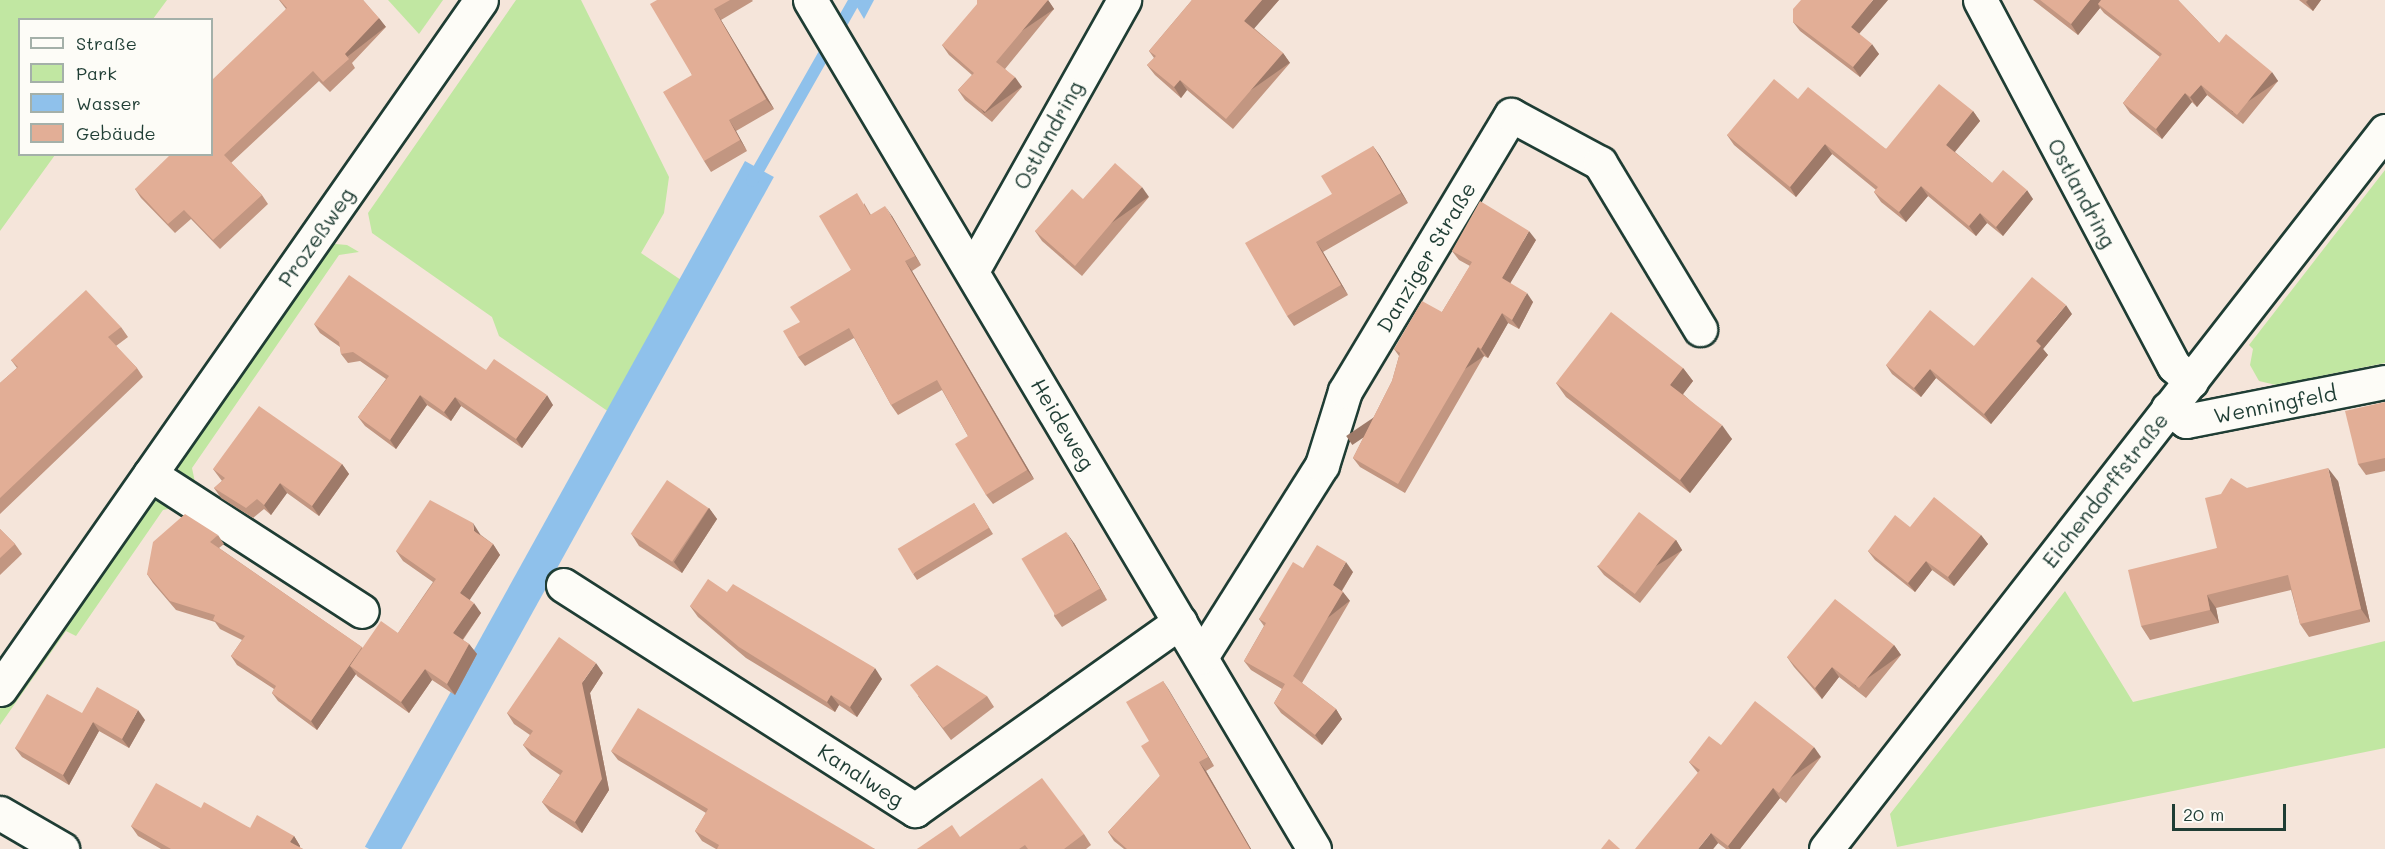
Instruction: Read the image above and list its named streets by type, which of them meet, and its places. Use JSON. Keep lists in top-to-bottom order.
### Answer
{
  "streets": {
    "street": [
      "Ostlandring",
      "Prozeßweg",
      "Danziger Straße",
      "Wenningfeld",
      "Heideweg",
      "Eichendorffstraße",
      "Kanalweg"
    ]
  },
  "crossings": [
    ["Ostlandring", "Heideweg"],
    ["Ostlandring", "Eichendorffstraße"],
    ["Danziger Straße", "Heideweg"],
    ["Wenningfeld", "Eichendorffstraße"],
    ["Heideweg", "Kanalweg"]
  ],
  "legend": [
    "Straße",
    "Park",
    "Wasser",
    "Gebäude"
  ],
  "scale_bar": "20 m"
}
